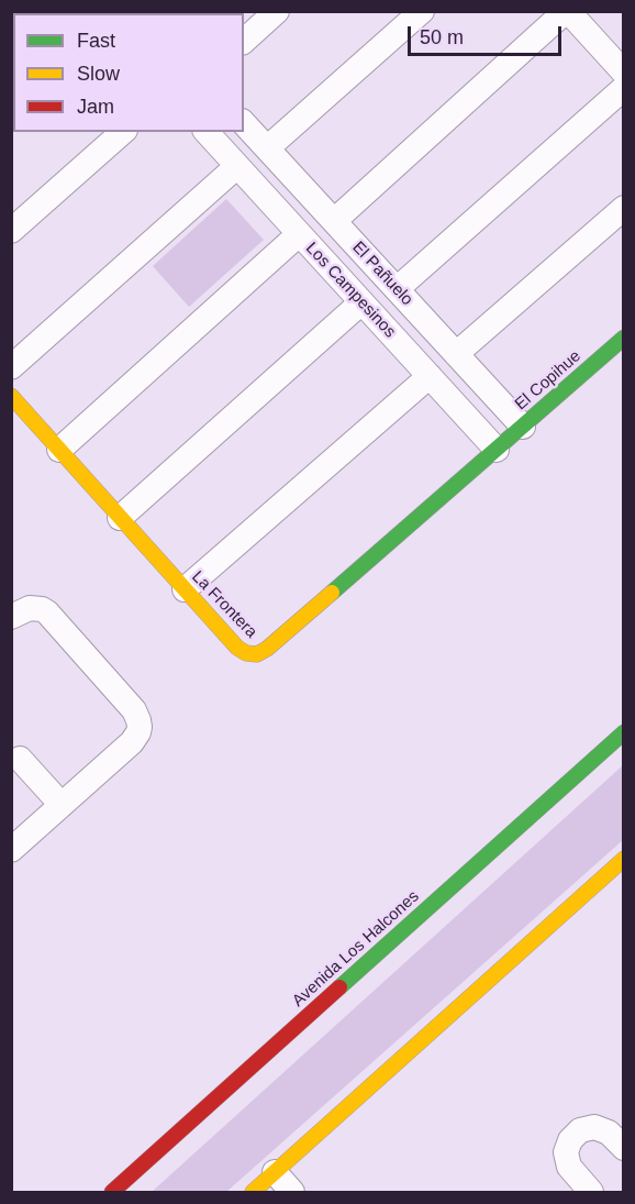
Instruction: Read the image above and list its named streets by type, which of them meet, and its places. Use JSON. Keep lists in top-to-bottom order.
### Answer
{
  "streets": {
    "street": [
      "El Pañuelo",
      "Los Campesinos",
      "El Copihue",
      "La Frontera",
      "Avenida Los Halcones"
    ]
  },
  "crossings": [
    ["El Pañuelo", "El Copihue"],
    ["Los Campesinos", "El Copihue"],
    ["Los Campesinos", "La Frontera"],
    ["El Copihue", "La Frontera"]
  ],
  "legend": ["Fast", "Slow", "Jam"],
  "scale_bar": "50 m"
}
